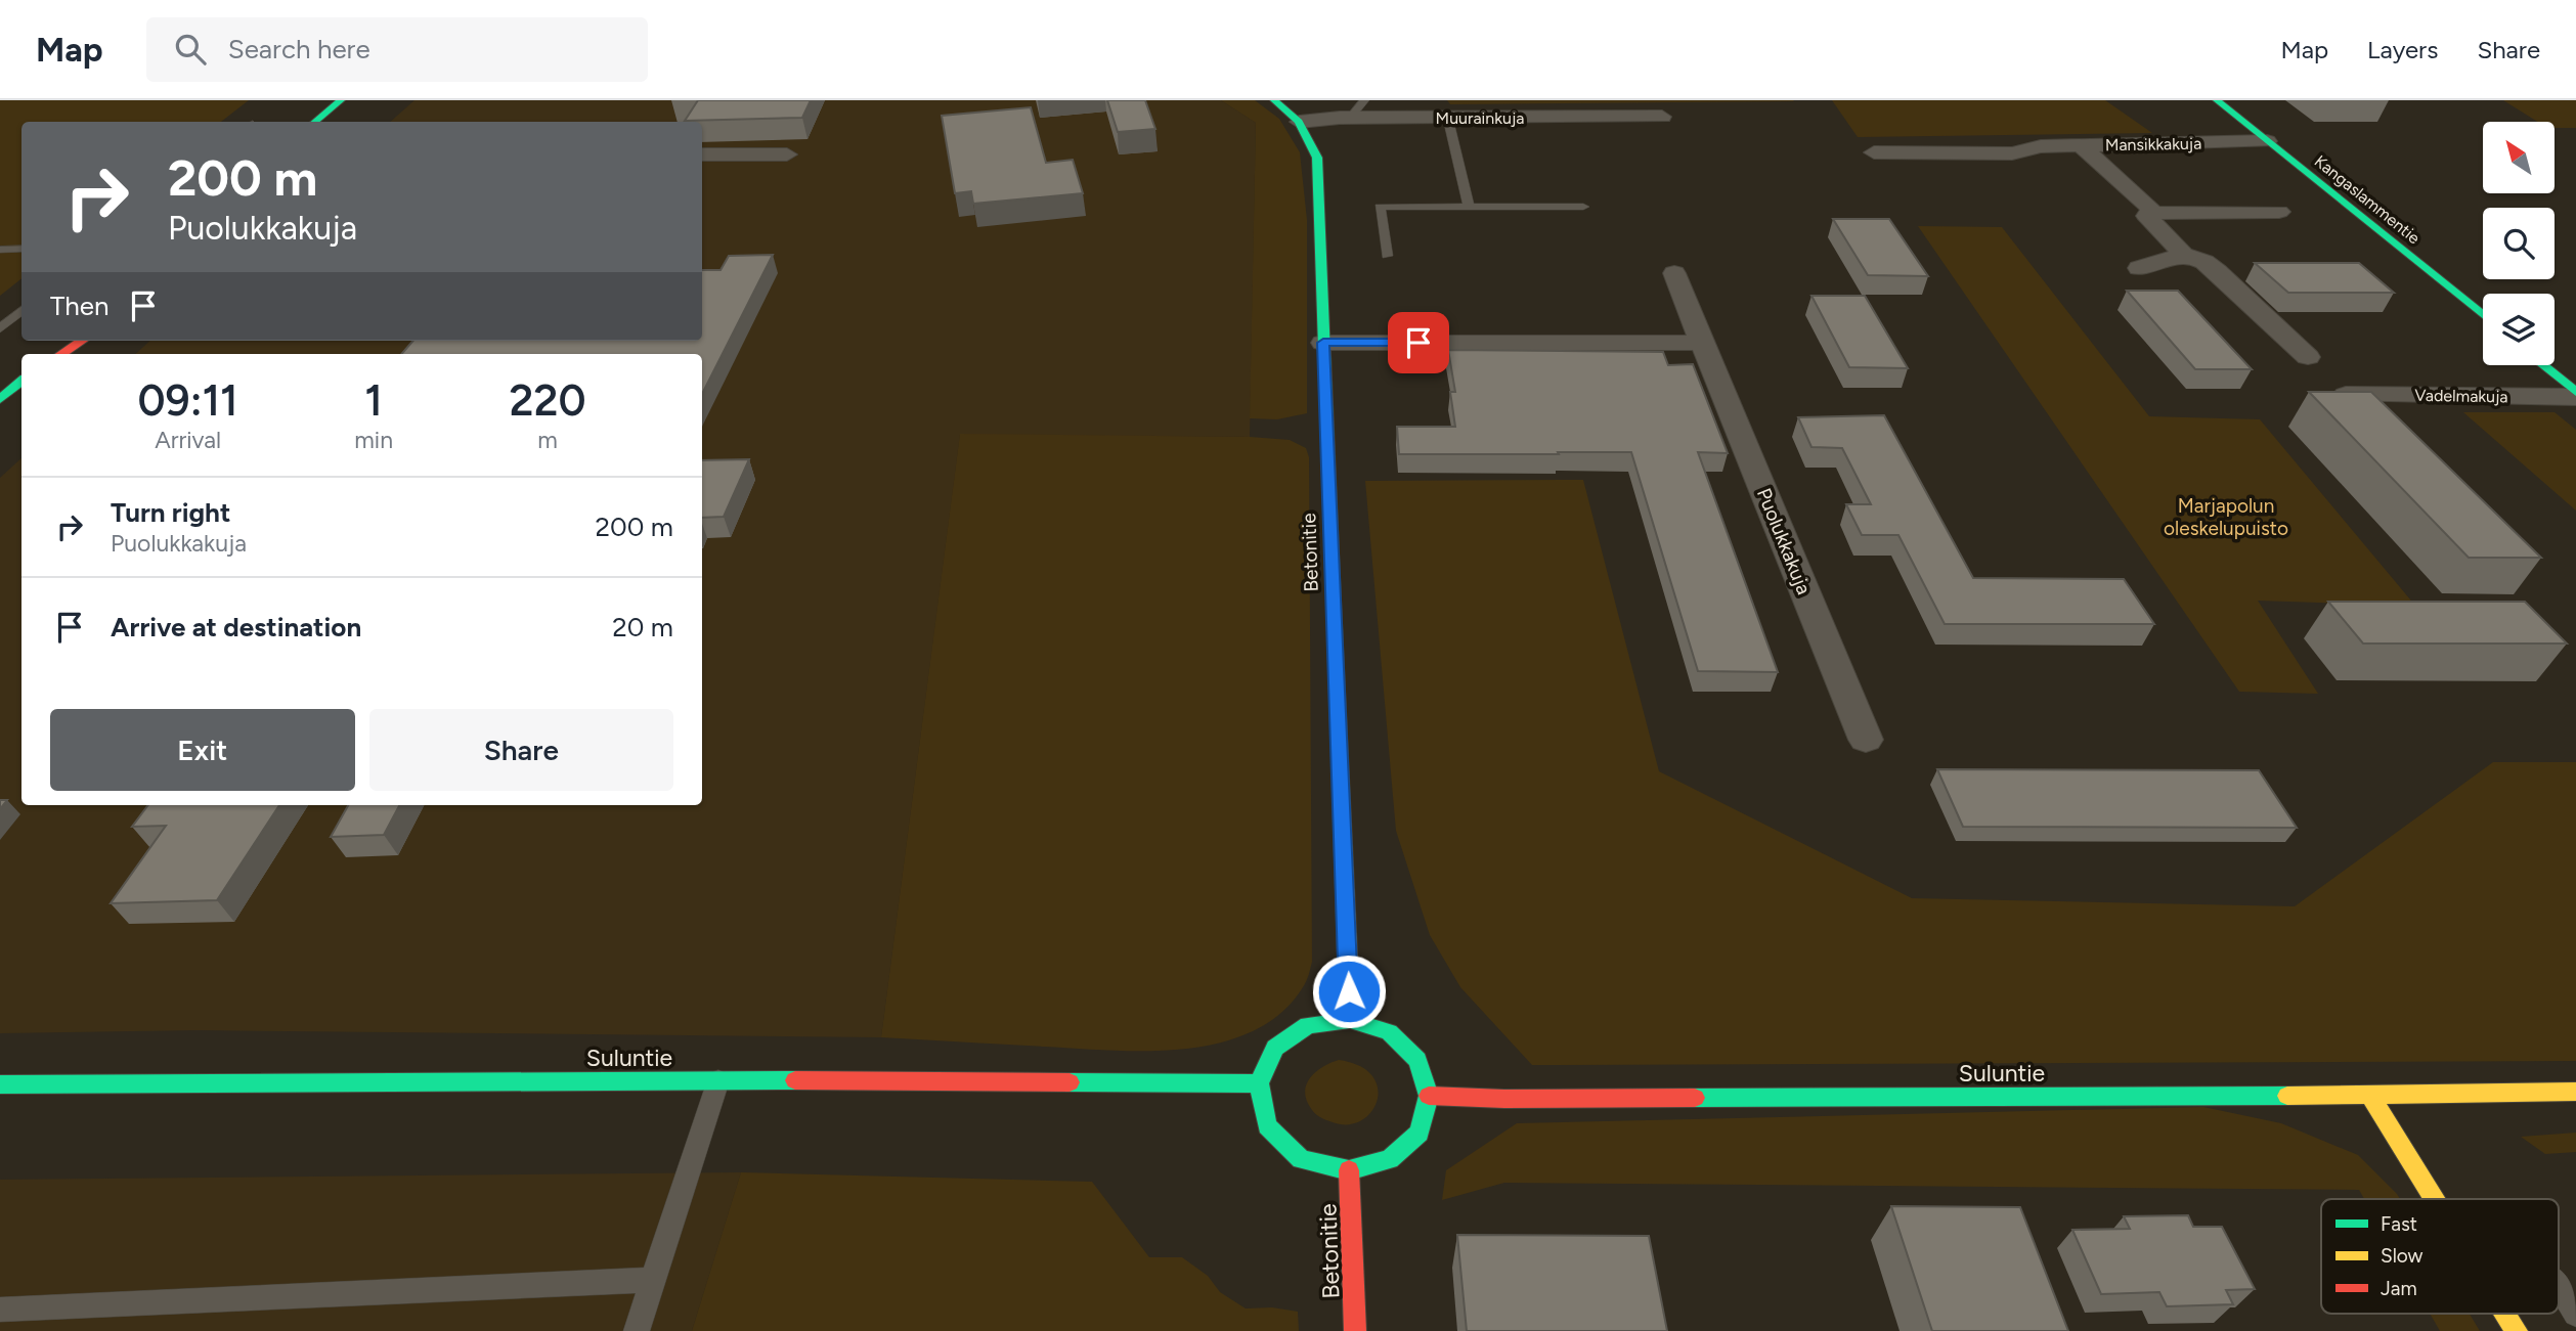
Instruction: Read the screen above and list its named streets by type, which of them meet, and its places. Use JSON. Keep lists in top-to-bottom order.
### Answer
{
  "streets": {
    "street": [
      "Muurainkuja",
      "Mansikkakuja",
      "Kangaslammentie",
      "Vadelmakuja",
      "Puolukkakuja",
      "Betonitie",
      "Suluntie"
    ]
  },
  "crossings": [
    ["Muurainkuja", "Betonitie"],
    ["Mansikkakuja", "Kangaslammentie"],
    ["Betonitie", "Suluntie"]
  ],
  "parks": ["Marjapolun oleskelupuisto"],
  "legend": ["Fast", "Slow", "Jam"],
  "north": "top left",
  "page": {
    "header": "Map",
    "search": "Search here",
    "nav": ["Map", "Layers", "Share"],
    "turn": ["200 m", "Puolukkakuja"],
    "then": "Then",
    "eta": [
      "09:11",
      "Arrival",
      "1",
      "min",
      "220",
      "m"
    ],
    "list": [
      {
        "name": "Turn right",
        "note": "Puolukkakuja",
        "value": "200 m"
      },
      {
        "name": "Arrive at destination",
        "value": "20 m"
      }
    ],
    "buttons": ["Exit", "Share"]
  }
}
